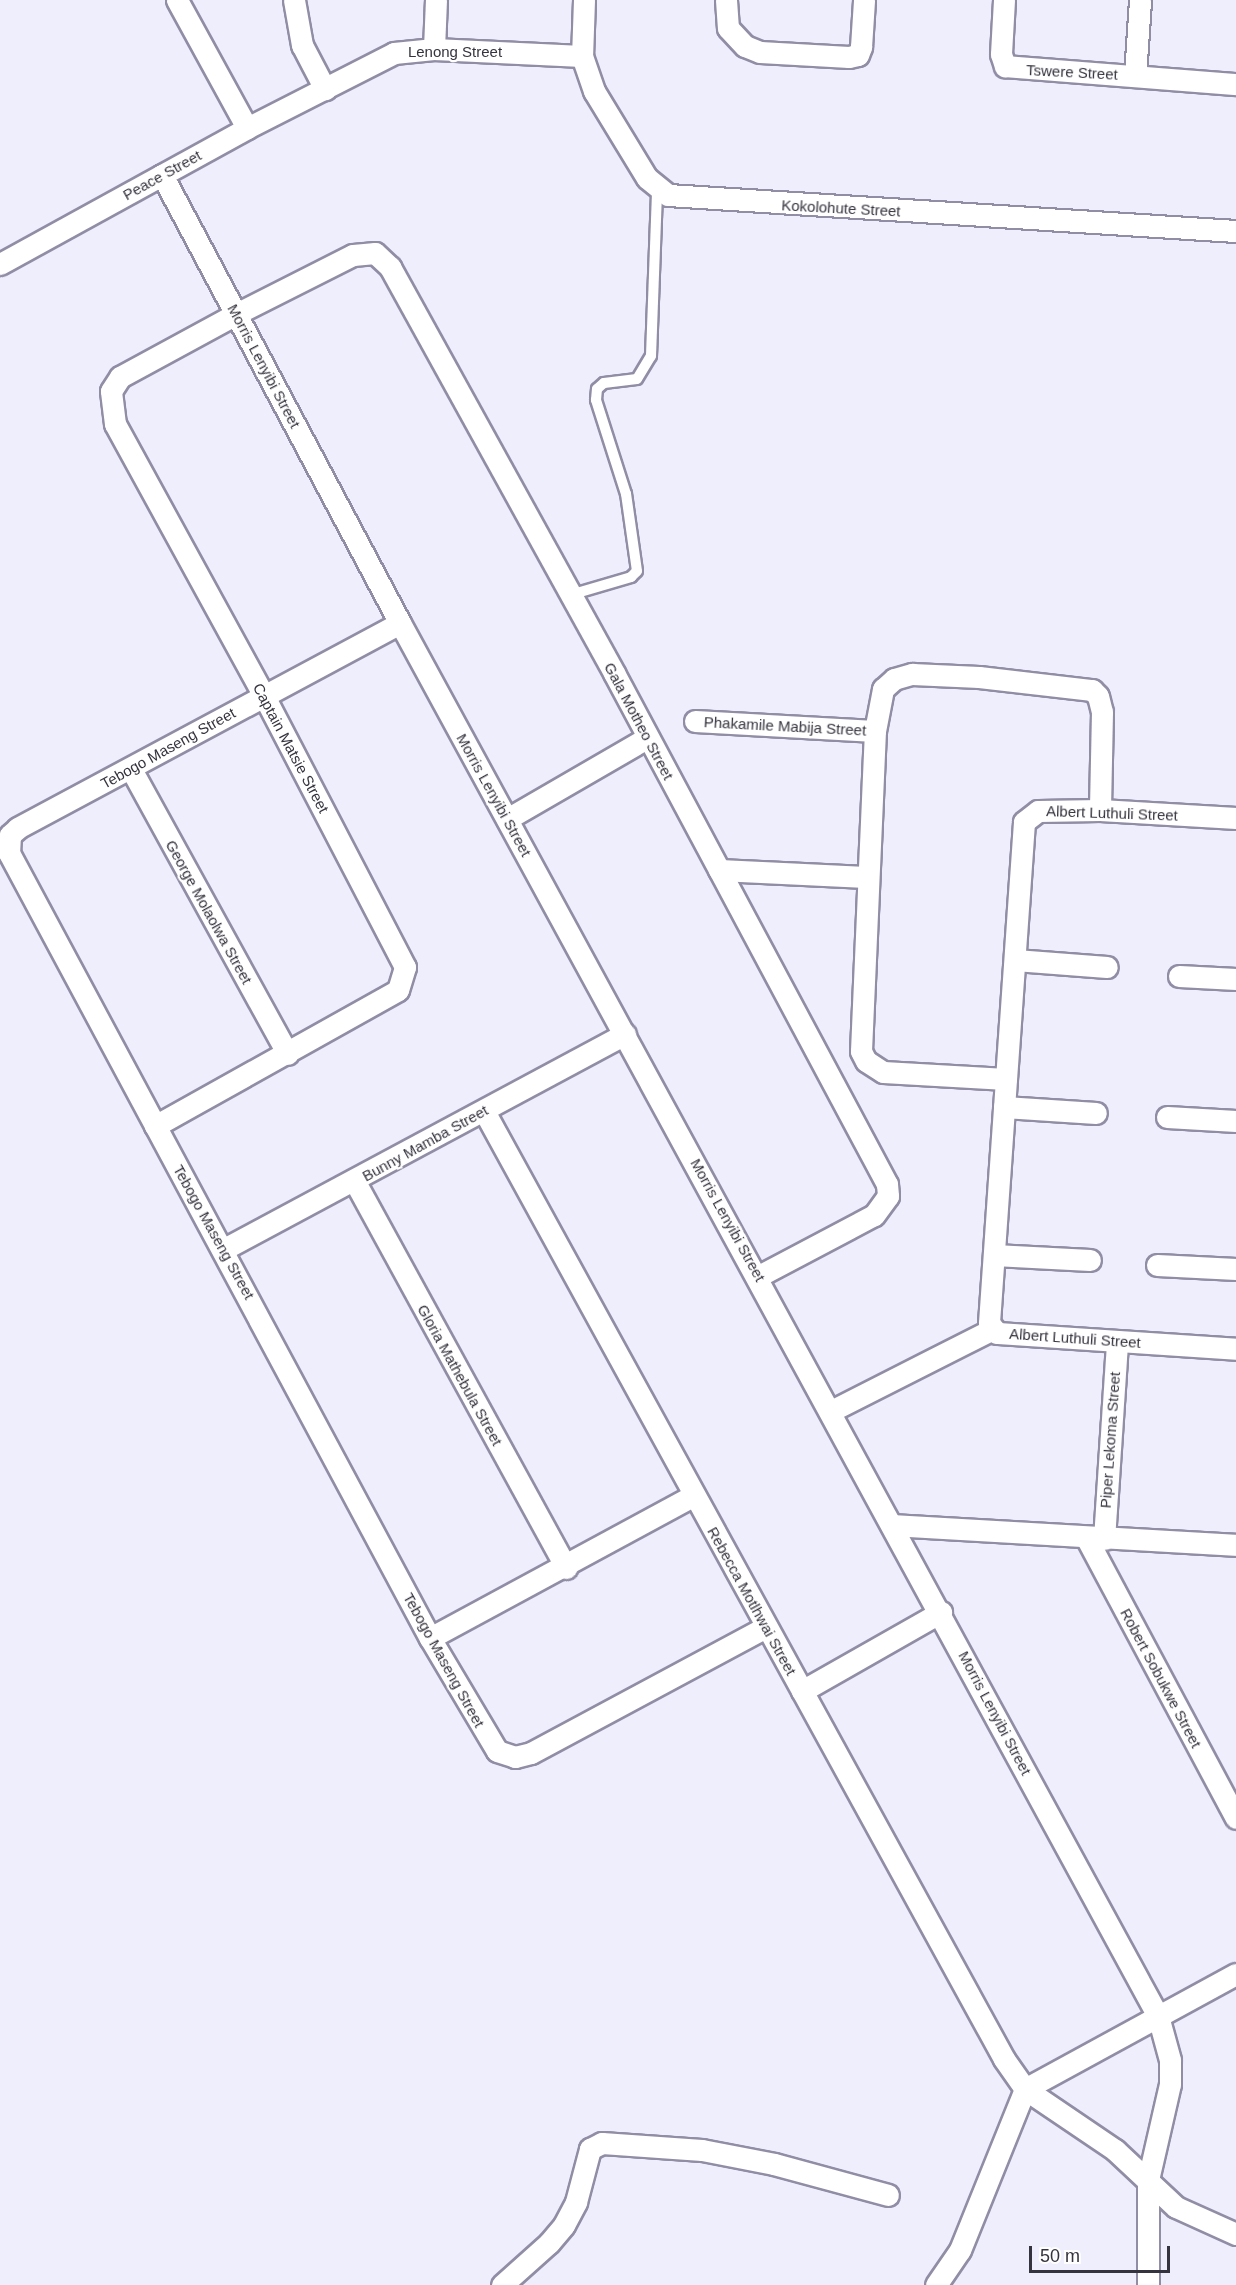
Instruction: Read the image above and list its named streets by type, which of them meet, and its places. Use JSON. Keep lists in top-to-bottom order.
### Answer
{
  "streets": {
    "street": [
      "Lenong Street",
      "Tswere Street",
      "Peace Street",
      "Kokolohute Street",
      "Morris Lenyibi Street",
      "Gala Motheo Street",
      "Phakamile Mabija Street",
      "Tebogo Maseng Street",
      "Captain Matsie Street",
      "Albert Luthuli Street",
      "George Molaolwa Street",
      "Bunny Mamba Street",
      "Gloria Mathebula Street",
      "Piper Lekoma Street",
      "Rebecca Motlhwai Street",
      "Robert Sobukwe Street"
    ]
  },
  "crossings": [
    ["Lenong Street", "Peace Street"],
    ["Peace Street", "Morris Lenyibi Street"],
    ["Morris Lenyibi Street", "Gala Motheo Street"],
    ["Morris Lenyibi Street", "Tebogo Maseng Street"],
    ["Morris Lenyibi Street", "Captain Matsie Street"],
    ["Morris Lenyibi Street", "Bunny Mamba Street"],
    ["Gala Motheo Street", "Captain Matsie Street"],
    ["Phakamile Mabija Street", "Albert Luthuli Street"],
    ["Tebogo Maseng Street", "Captain Matsie Street"],
    ["Tebogo Maseng Street", "George Molaolwa Street"],
    ["Tebogo Maseng Street", "Bunny Mamba Street"],
    ["Tebogo Maseng Street", "Rebecca Motlhwai Street"],
    ["Captain Matsie Street", "George Molaolwa Street"],
    ["Albert Luthuli Street", "Piper Lekoma Street"],
    ["Bunny Mamba Street", "Gloria Mathebula Street"],
    ["Bunny Mamba Street", "Rebecca Motlhwai Street"],
    ["Piper Lekoma Street", "Robert Sobukwe Street"]
  ],
  "scale_bar": "50 m"
}
